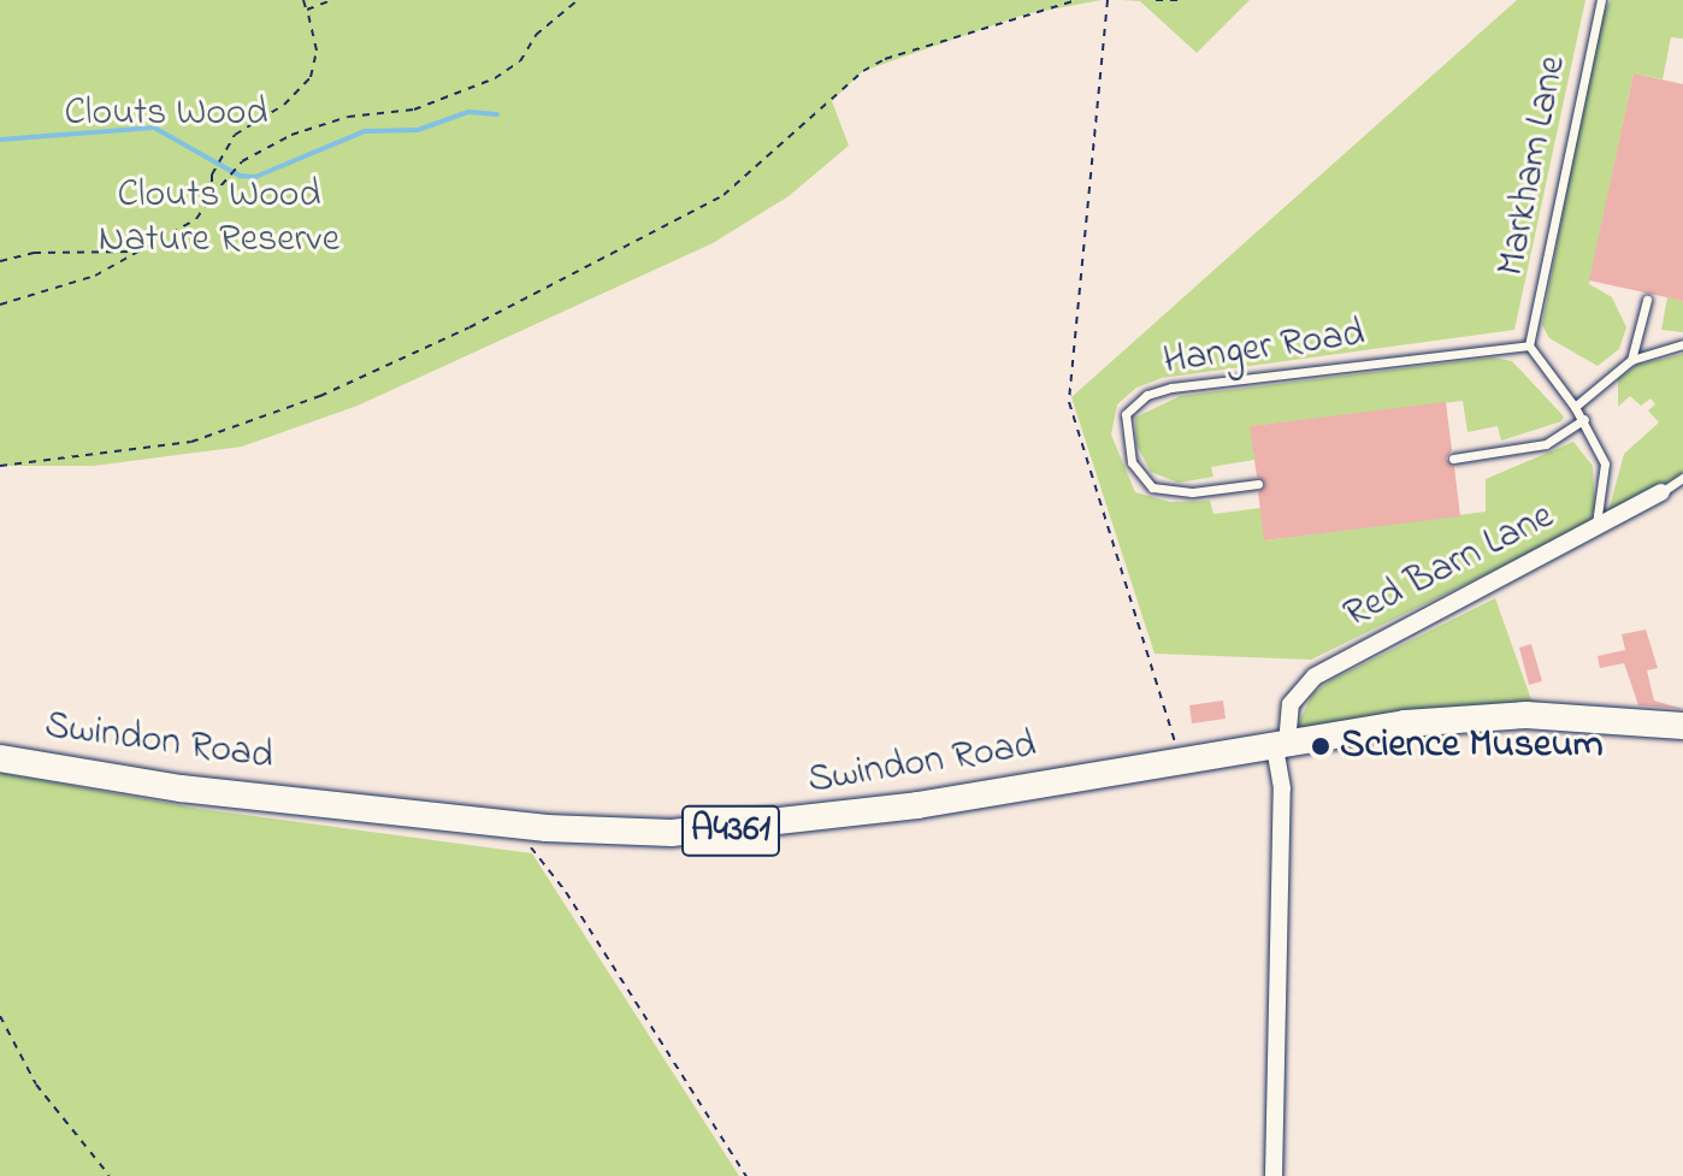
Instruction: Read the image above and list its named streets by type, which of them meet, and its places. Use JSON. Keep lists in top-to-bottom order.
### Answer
{
  "streets": {
    "main road": ["Swindon Road", "A4361"],
    "street": ["Red Barn Lane"],
    "lane": ["Markham Lane", "Hanger Road"]
  },
  "crossings": [
    ["Markham Lane", "Hanger Road"],
    ["Red Barn Lane", "Swindon Road"]
  ],
  "parks": ["Clouts Wood", "Clouts Wood Nature Reserve"],
  "places": ["Science Museum"]
}
